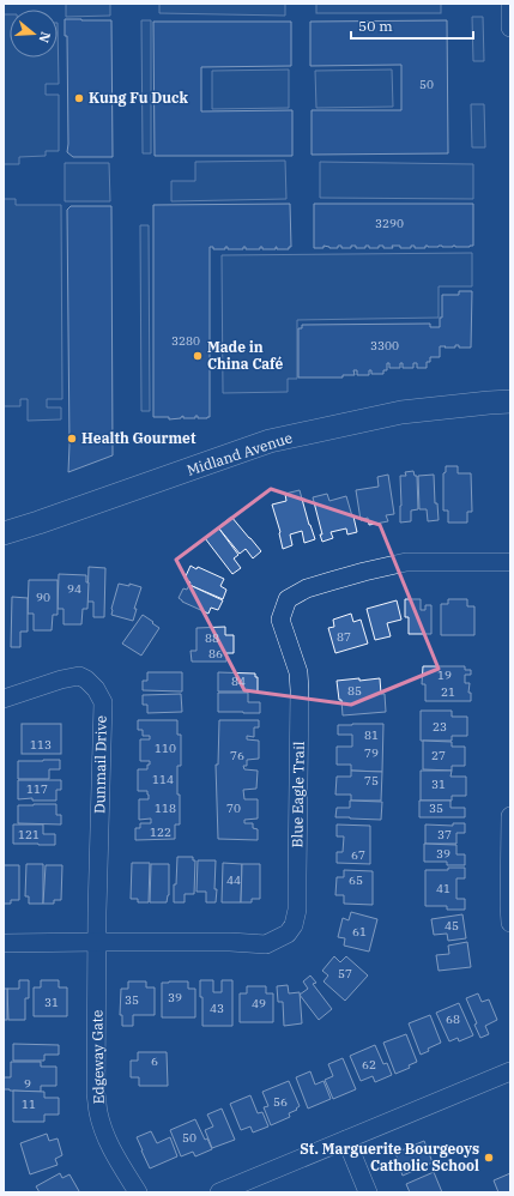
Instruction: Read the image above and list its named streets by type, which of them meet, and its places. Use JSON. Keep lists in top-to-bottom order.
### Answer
{
  "streets": {
    "main road": ["Midland Avenue"],
    "street": ["Dunmail Drive", "Blue Eagle Trail", "Edgeway Gate"]
  },
  "crossings": [
    ["Dunmail Drive", "Blue Eagle Trail"],
    ["Dunmail Drive", "Edgeway Gate"],
    ["Blue Eagle Trail", "Edgeway Gate"]
  ],
  "places": [
    "Kung Fu Duck",
    "Made in China Café",
    "Health Gourmet",
    "St. Marguerite Bourgeoys Catholic School"
  ],
  "house_numbers": [
    "50",
    "3290",
    "3280",
    "3300",
    "94",
    "90",
    "87",
    "88",
    "86",
    "19",
    "84",
    "85",
    "21",
    "23",
    "81",
    "113",
    "110",
    "79",
    "76",
    "27",
    "114",
    "75",
    "31",
    "117",
    "118",
    "70",
    "35",
    "122",
    "121",
    "37",
    "39",
    "67",
    "44",
    "65",
    "41",
    "45",
    "61",
    "57",
    "39",
    "35",
    "31",
    "49",
    "43",
    "68",
    "6",
    "62",
    "9",
    "56",
    "11",
    "50"
  ],
  "scale_bar": "50 m",
  "north": "right"
}
